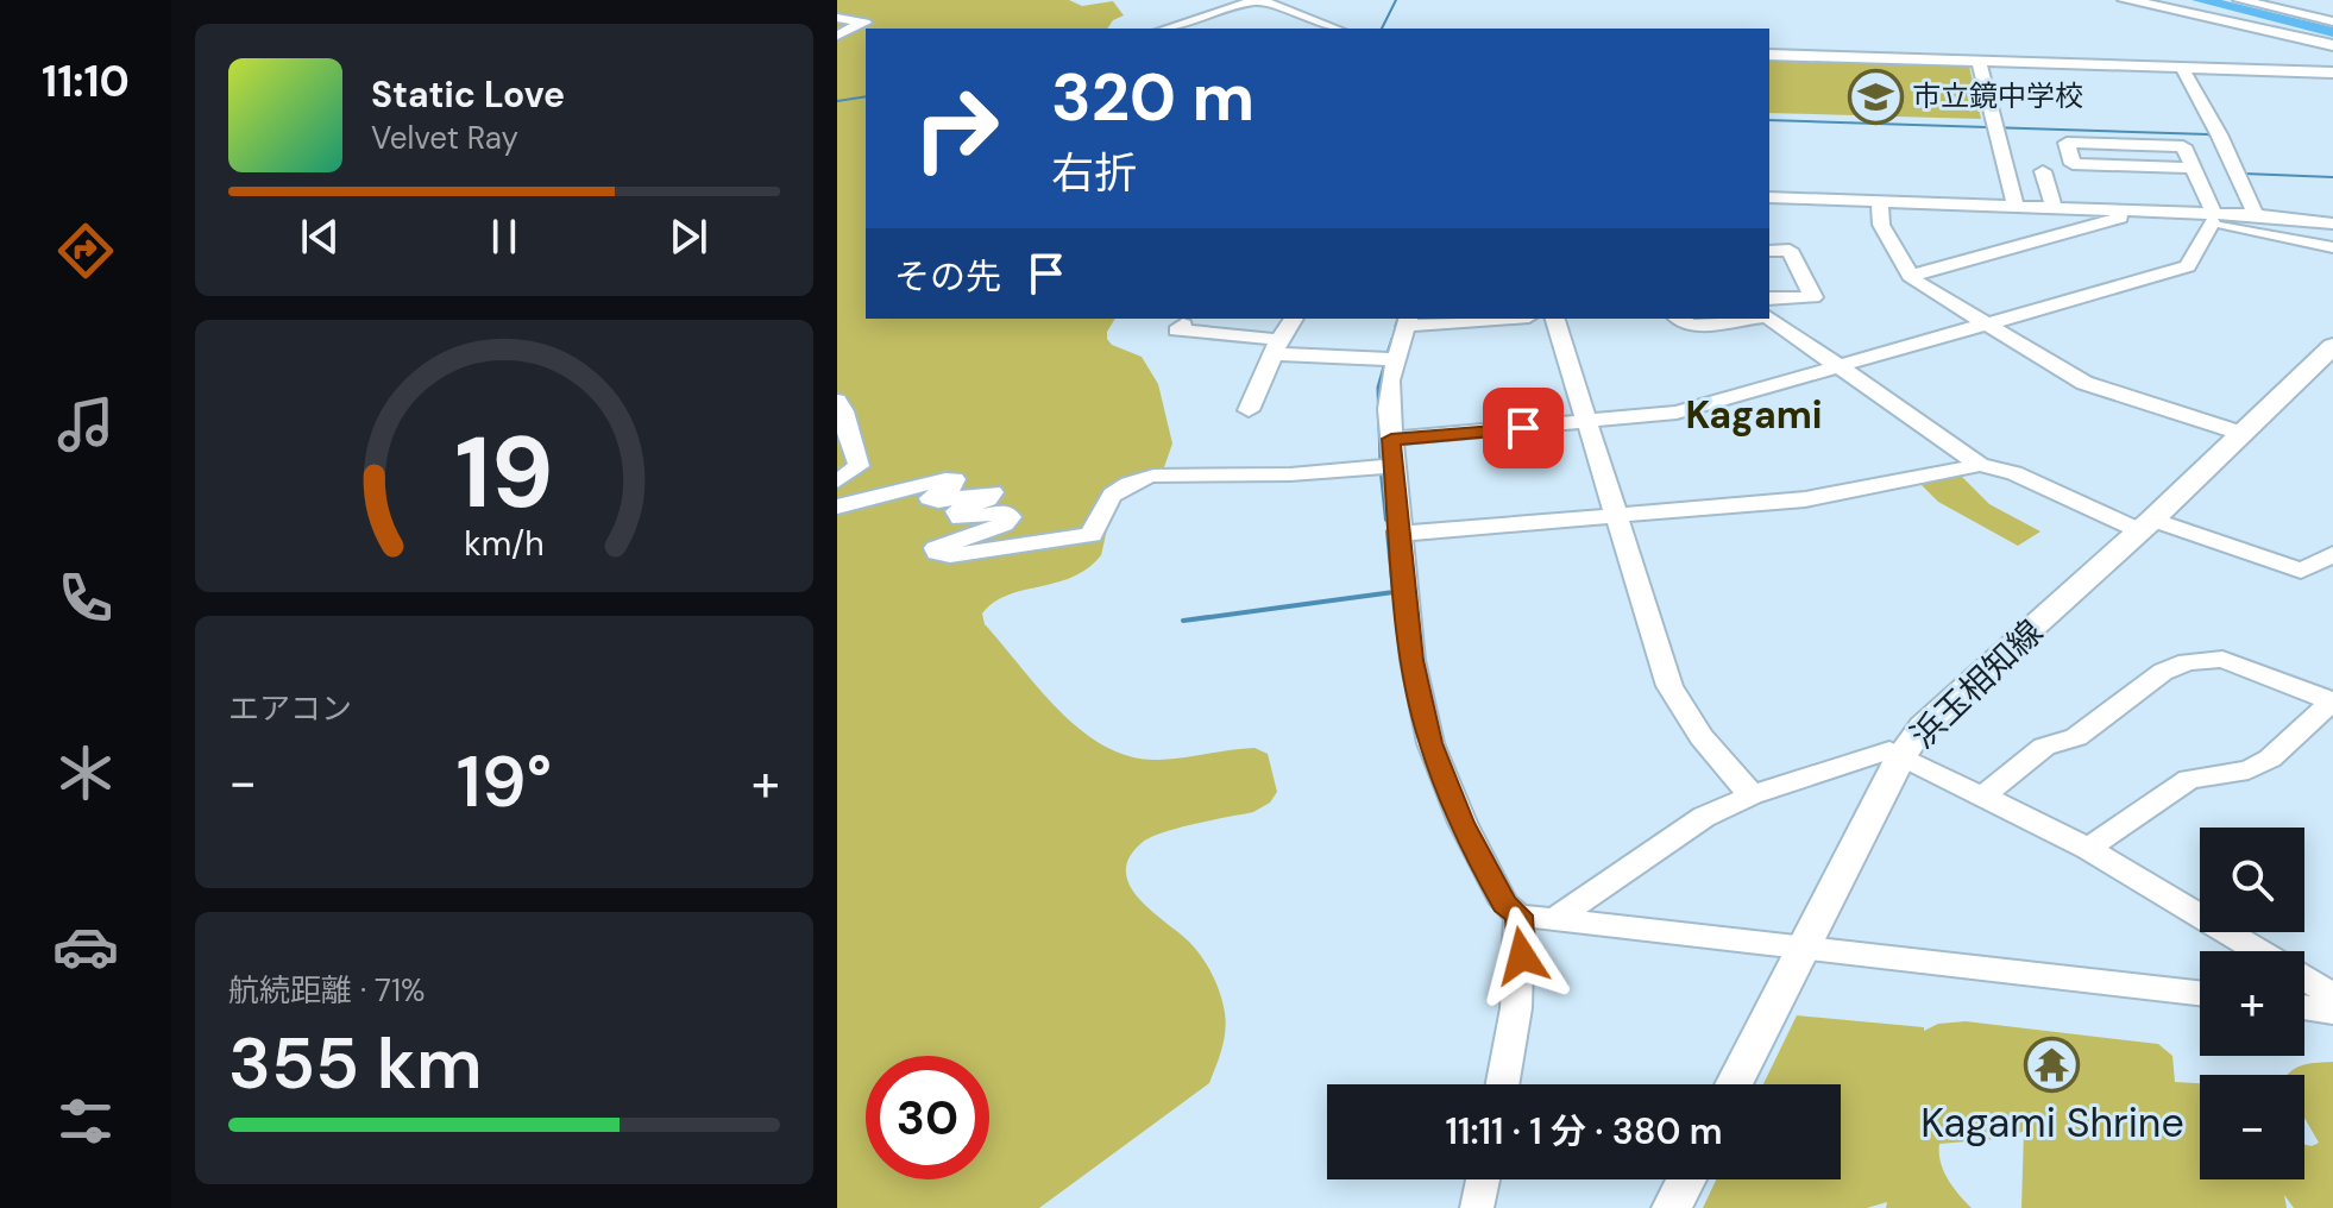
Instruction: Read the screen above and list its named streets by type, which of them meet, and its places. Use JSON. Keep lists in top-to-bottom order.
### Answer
{
  "streets": {
    "main road": ["浜玉相知線"]
  },
  "districts": ["Kagami"],
  "places": {
    "school or university": ["市立鏡中学校"],
    "temple": ["Kagami Shrine"]
  },
  "page": {
    "tabs": "11:10",
    "turn": ["320 m", "右折"],
    "song": ["Static Love", "Velvet Ray"],
    "then": "その先",
    "tile": [
      "エアコン",
      ["航続距離 · 71%", "355 km"]
    ],
    "heat": ["−", "19°", "+"],
    "map_buttons": ["+", "−"],
    "limit": "30",
    "trip": "11:11 · 1 分 · 380 m",
    "gauge": ["19", "km/h"]
  }
}
